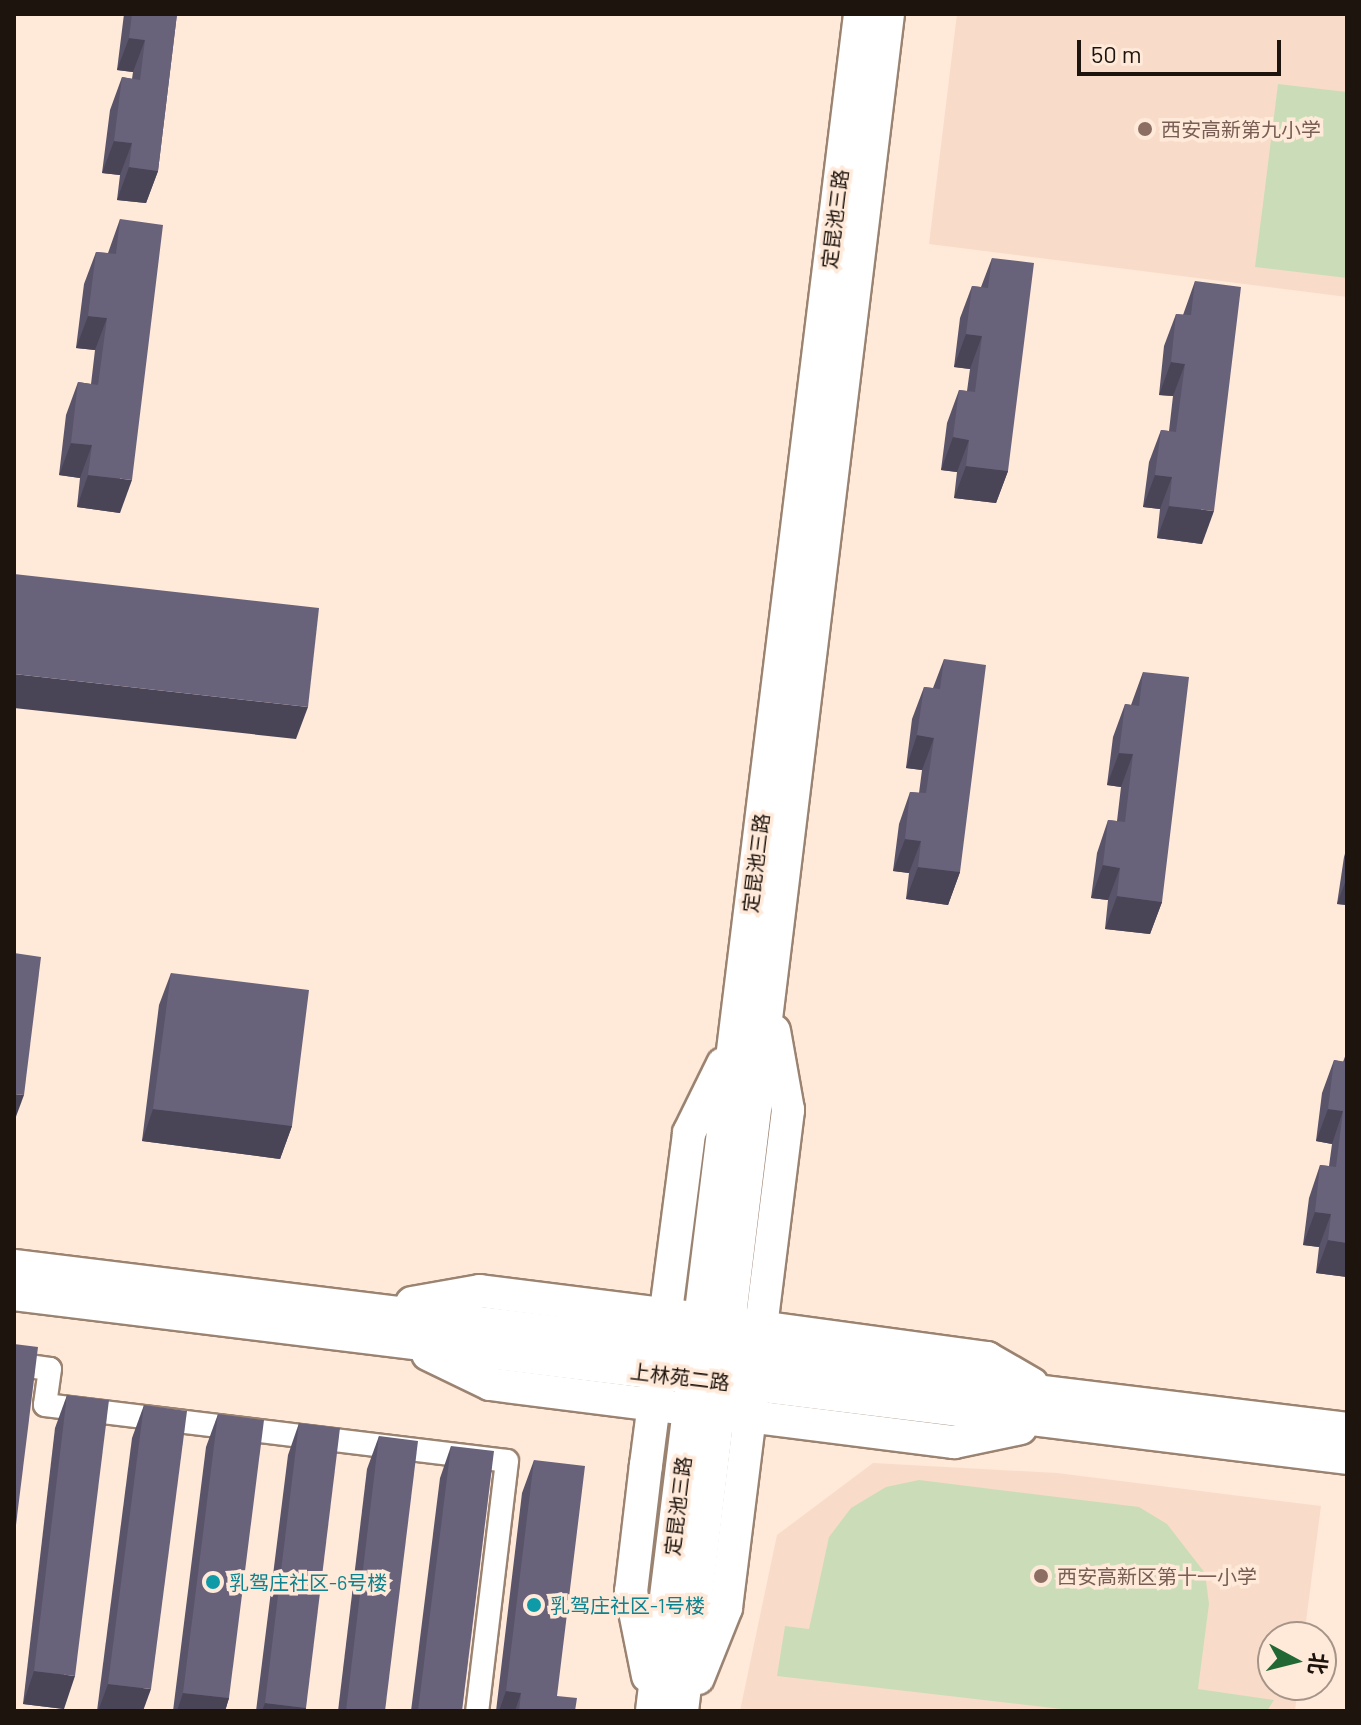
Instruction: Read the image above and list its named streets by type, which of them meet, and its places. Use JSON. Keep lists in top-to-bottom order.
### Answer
{
  "streets": {
    "street": ["定昆池三路", "上林苑二路"]
  },
  "crossings": [
    ["定昆池三路", "上林苑二路"]
  ],
  "places": [
    "西安高新第九小学",
    "西安高新区第十一小学",
    "乳驾庄社区-6号楼",
    "乳驾庄社区-1号楼"
  ],
  "scale_bar": "50 m",
  "north": "right"
}
